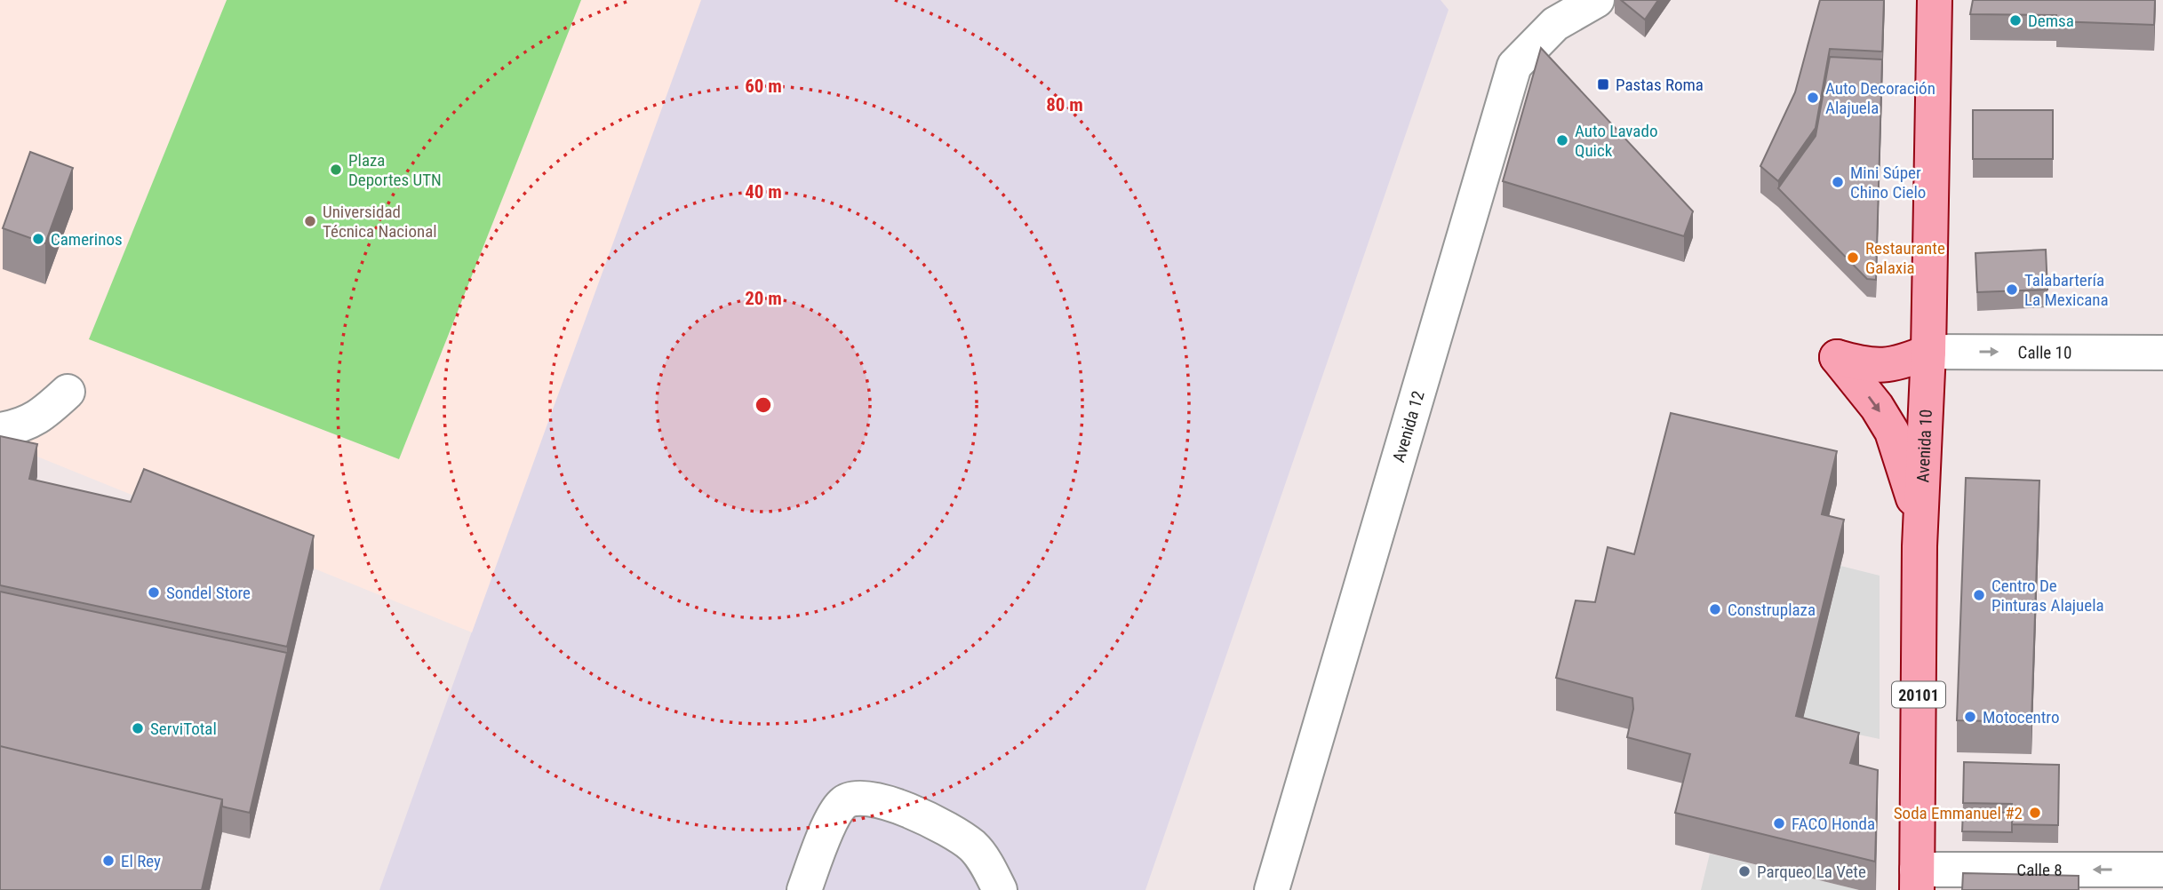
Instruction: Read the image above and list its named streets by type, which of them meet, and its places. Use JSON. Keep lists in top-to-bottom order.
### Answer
{
  "streets": {
    "main road": ["Avenida 10", "20101"],
    "street": ["Calle 10", "Avenida 12", "Calle 8"]
  },
  "crossings": [
    ["Calle 10", "Avenida 10"],
    ["Avenida 10", "Calle 8"]
  ],
  "one_way": ["Calle 10", "Calle 8"],
  "places": {
    "other": [
      "Demsa",
      "Auto Decoración Alajuela",
      "Auto Lavado Quick",
      "Plaza Deportes UTN",
      "Mini Súper Chino Cielo",
      "Universidad Técnica Nacional",
      "Camerinos",
      "Restaurante Galaxia",
      "Talabartería La Mexicana",
      "Sondel Store",
      "Centro De Pinturas Alajuela",
      "Construplaza",
      "Motocentro",
      "ServiTotal",
      "Soda Emmanuel #2",
      "FACO Honda",
      "El Rey",
      "Parqueo La Vete"
    ],
    "transit": ["Pastas Roma"]
  },
  "rings": [
    "60 m",
    "80 m",
    "40 m",
    "20 m"
  ]
}
